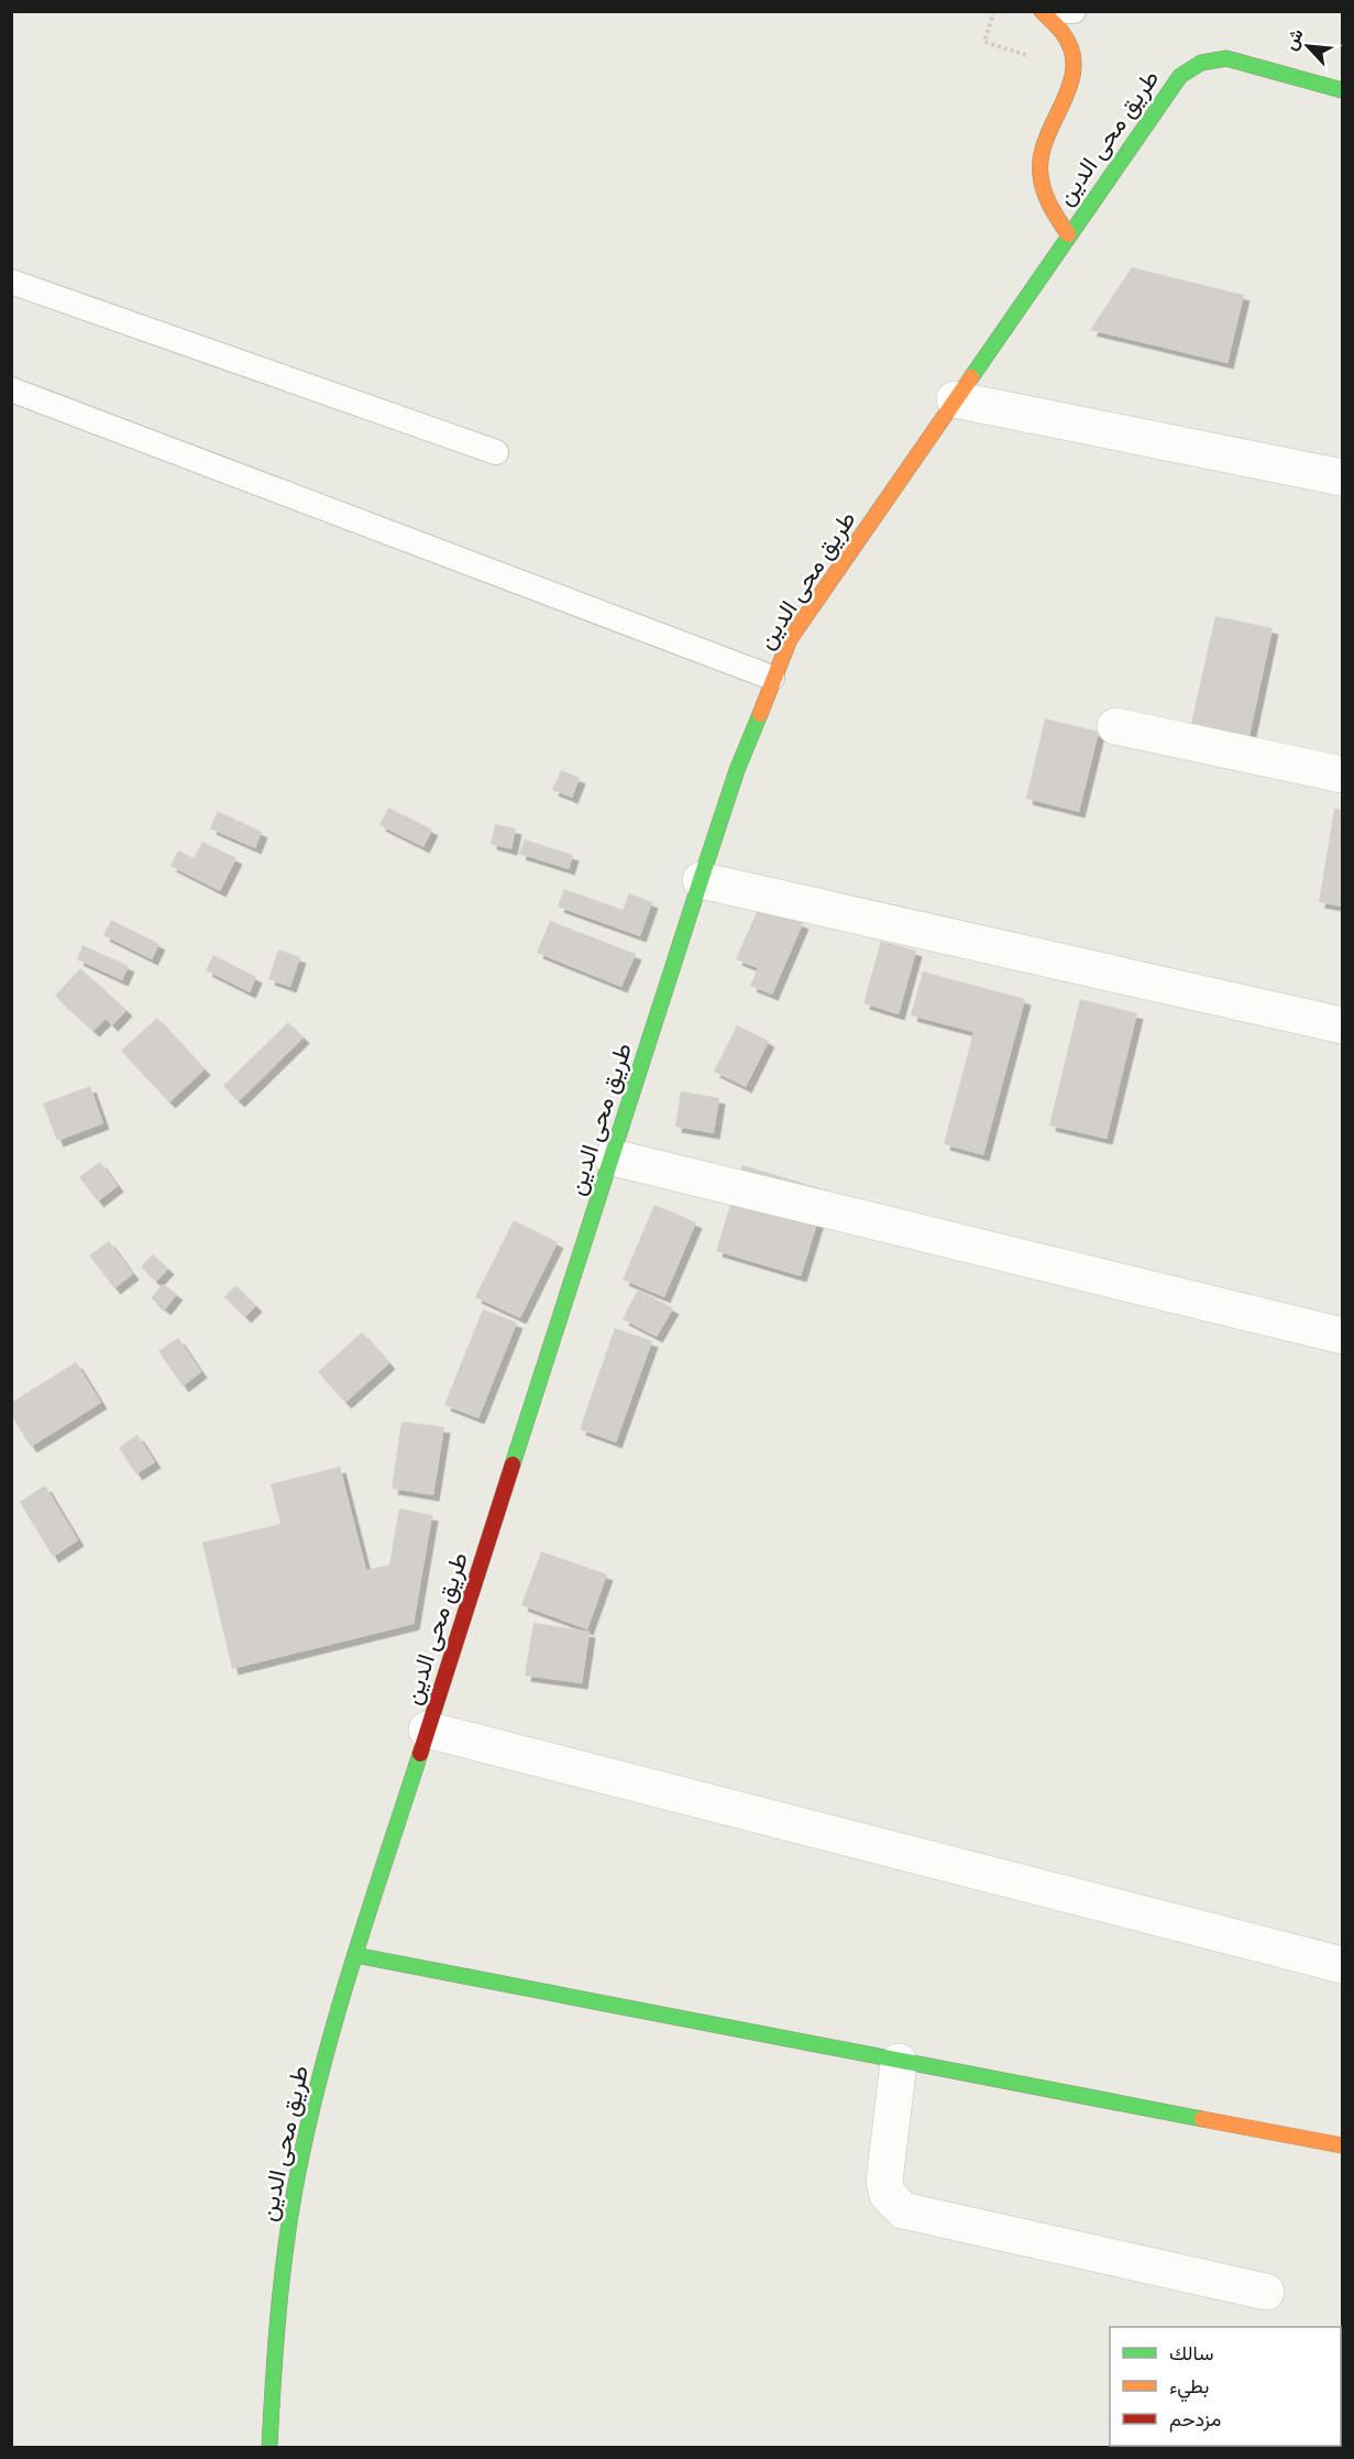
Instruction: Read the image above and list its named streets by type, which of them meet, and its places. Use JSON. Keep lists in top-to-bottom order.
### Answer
{
  "streets": {
    "street": ["طريق محى الدين"]
  },
  "legend": ["سالك", "بطيء", "مزدحم"],
  "north": "top left"
}
